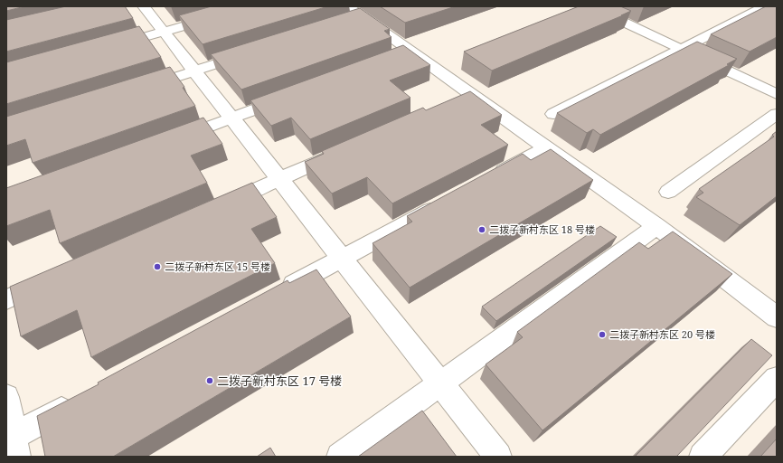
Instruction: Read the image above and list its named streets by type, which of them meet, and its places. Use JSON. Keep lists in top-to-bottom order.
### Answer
{
  "places": [
    "二拨子新村东区 18 号楼",
    "二拨子新村东区 15 号楼",
    "二拨子新村东区 20 号楼",
    "二拨子新村东区 17 号楼"
  ]
}
